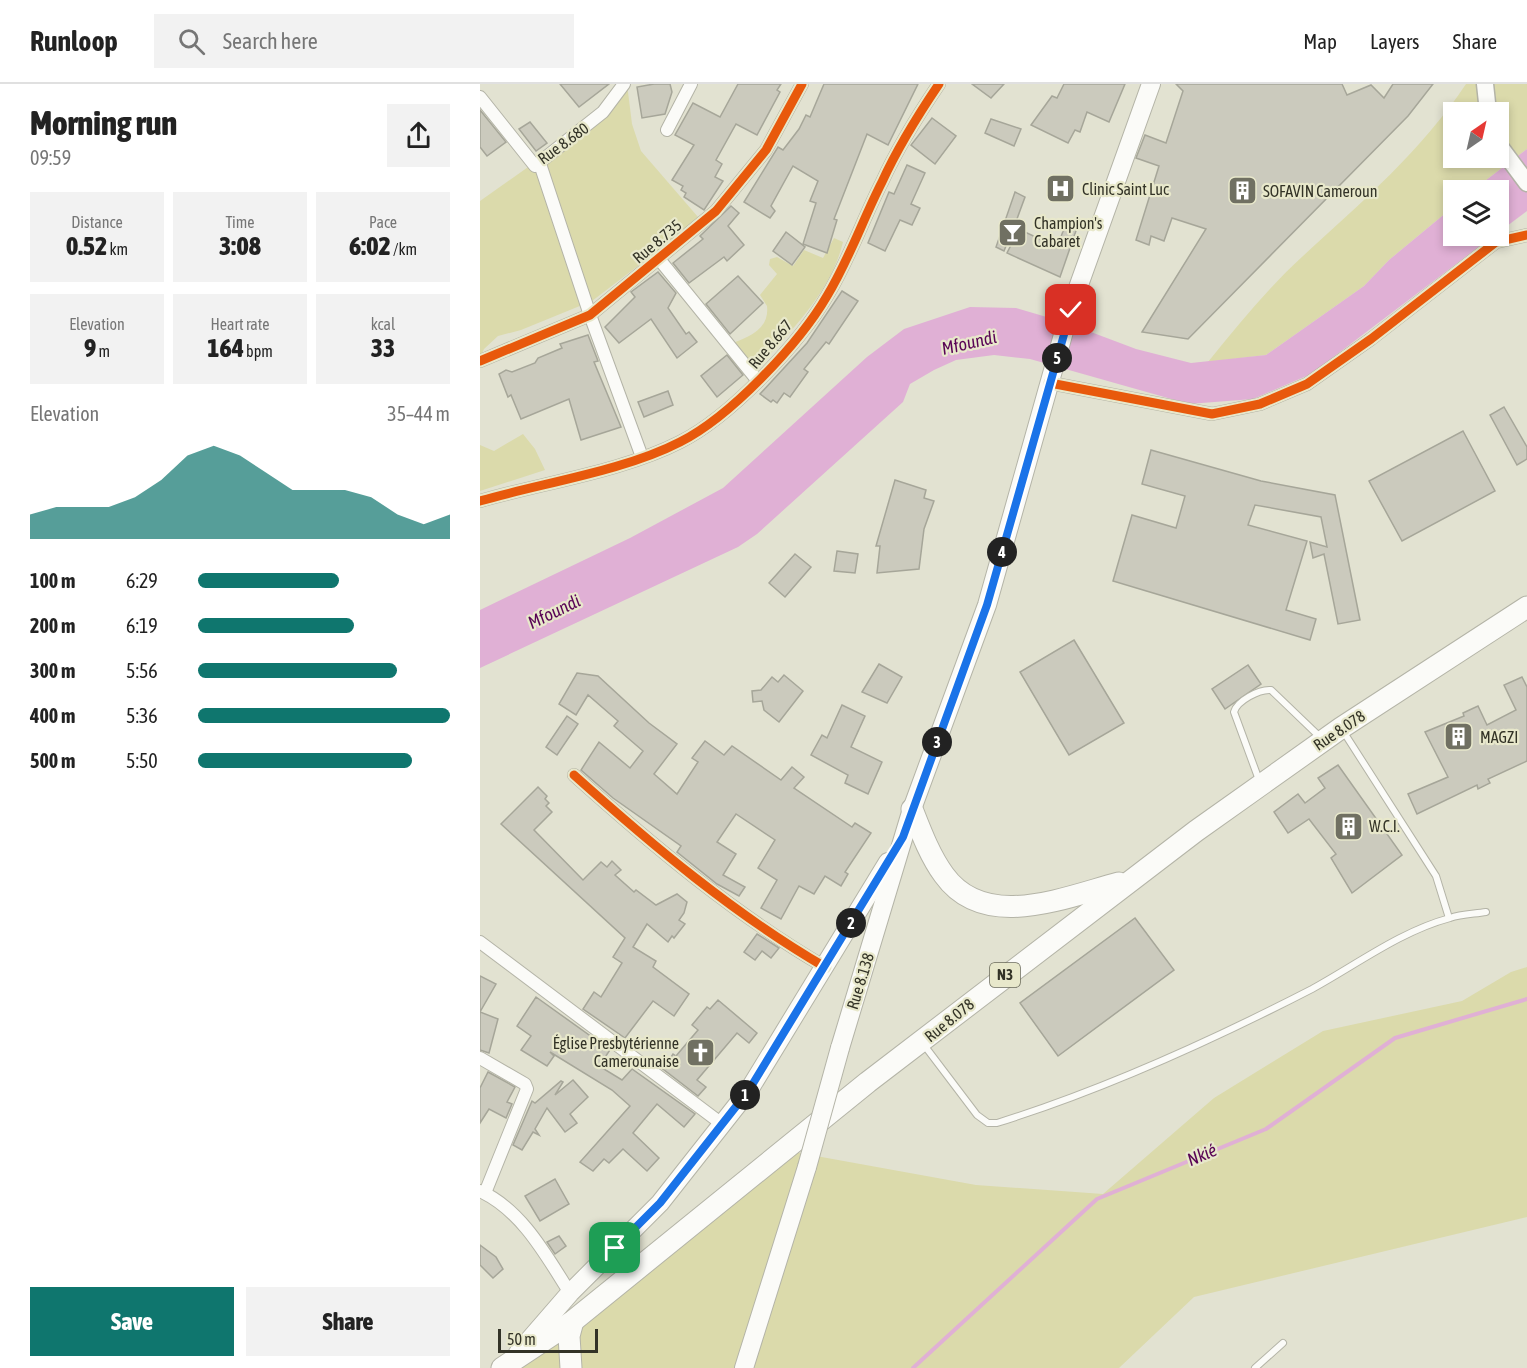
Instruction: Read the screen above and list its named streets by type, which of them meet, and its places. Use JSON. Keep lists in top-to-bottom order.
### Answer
{
  "streets": {
    "highway": ["Rue 8.078", "N3"],
    "main road": ["Rue 8.138"],
    "street": ["Rue 8.680", "Rue 8.735", "Rue 8.667"]
  },
  "water": ["Mfoundi", "Nkié"],
  "places": {
    "hospital": ["Clinic Saint Luc"],
    "building": ["SOFAVIN Cameroun", "MAGZI", "W.C.I."],
    "bar": ["Champion's Cabaret"],
    "church": ["Église Presbytérienne Camerounaise"]
  },
  "scale_bar": "50 m",
  "north": "top right",
  "page": {
    "header": "Runloop",
    "search": "Search here",
    "nav": ["Map", "Layers", "Share"],
    "heading": ["Morning run", "09:59"],
    "stats": [
      ["Distance", "0.52 km"],
      ["Time", "3:08"],
      ["Pace", "6:02 /km"],
      ["Elevation", "9 m"],
      ["Heart rate", "164 bpm"],
      ["kcal", "33"]
    ],
    "pins": [
      "5",
      "4",
      "3",
      "2",
      "1"
    ],
    "chart": ["Elevation", "35–44 m"],
    "list": [
      {
        "name": "100 m",
        "note": "6:29"
      },
      {
        "name": "200 m",
        "note": "6:19"
      },
      {
        "name": "300 m",
        "note": "5:56"
      },
      {
        "name": "400 m",
        "note": "5:36"
      },
      {
        "name": "500 m",
        "note": "5:50"
      }
    ],
    "buttons": ["Save", "Share"],
    "scale": "50 m"
  }
}
